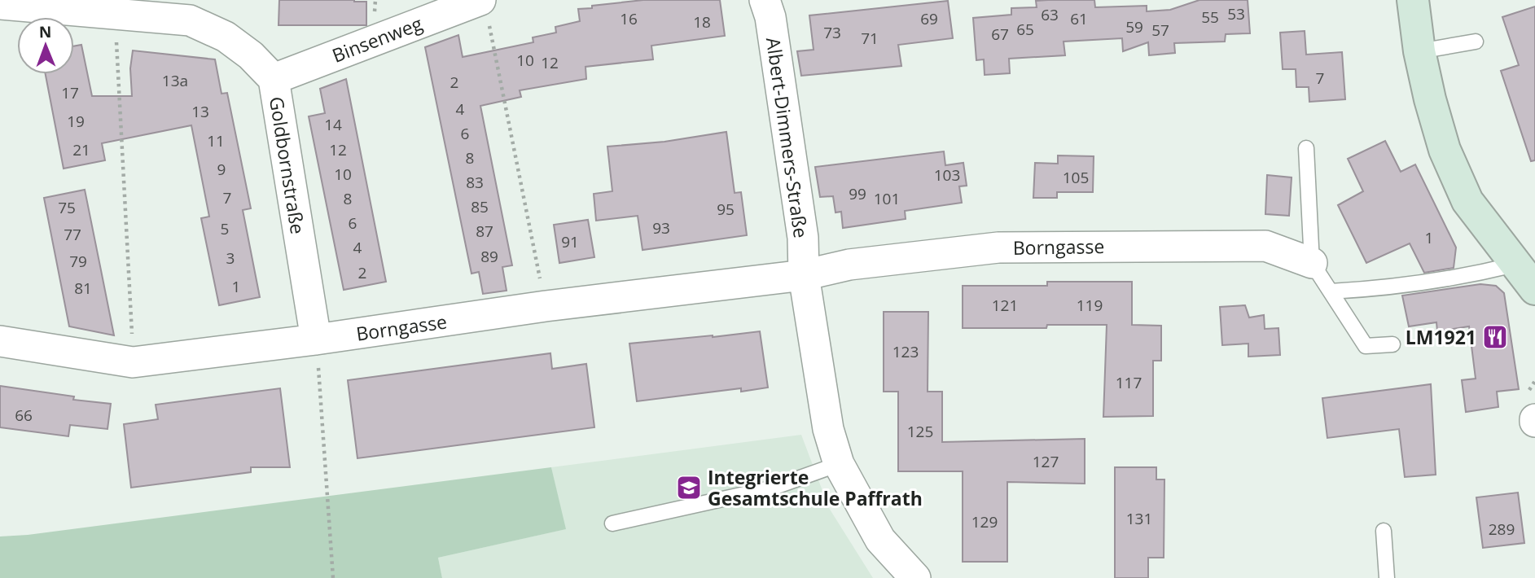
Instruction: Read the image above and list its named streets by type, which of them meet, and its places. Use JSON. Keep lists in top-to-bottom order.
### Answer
{
  "streets": {
    "street": [
      "Binsenweg",
      "Albert-Dimmers-Straße",
      "Goldbornstraße",
      "Borngasse"
    ]
  },
  "crossings": [
    ["Binsenweg", "Goldbornstraße"],
    ["Albert-Dimmers-Straße", "Borngasse"],
    ["Goldbornstraße", "Borngasse"]
  ],
  "places": {
    "restaurant": ["LM1921"],
    "school or university": ["Integrierte Gesamtschule Paffrath"]
  },
  "house_numbers": [
    "53",
    "63",
    "55",
    "16",
    "69",
    "61",
    "18",
    "59",
    "65",
    "57",
    "73",
    "67",
    "71",
    "10",
    "12",
    "7",
    "13a",
    "2",
    "17",
    "4",
    "13",
    "19",
    "14",
    "6",
    "11",
    "21",
    "12",
    "8",
    "9",
    "10",
    "103",
    "105",
    "83",
    "99",
    "7",
    "8",
    "101",
    "85",
    "75",
    "95",
    "6",
    "93",
    "5",
    "87",
    "77",
    "1",
    "91",
    "4",
    "89",
    "3",
    "79",
    "2",
    "1",
    "81",
    "121",
    "119",
    "123",
    "117",
    "66",
    "125",
    "127",
    "131",
    "129",
    "289"
  ],
  "north": "top"
}
